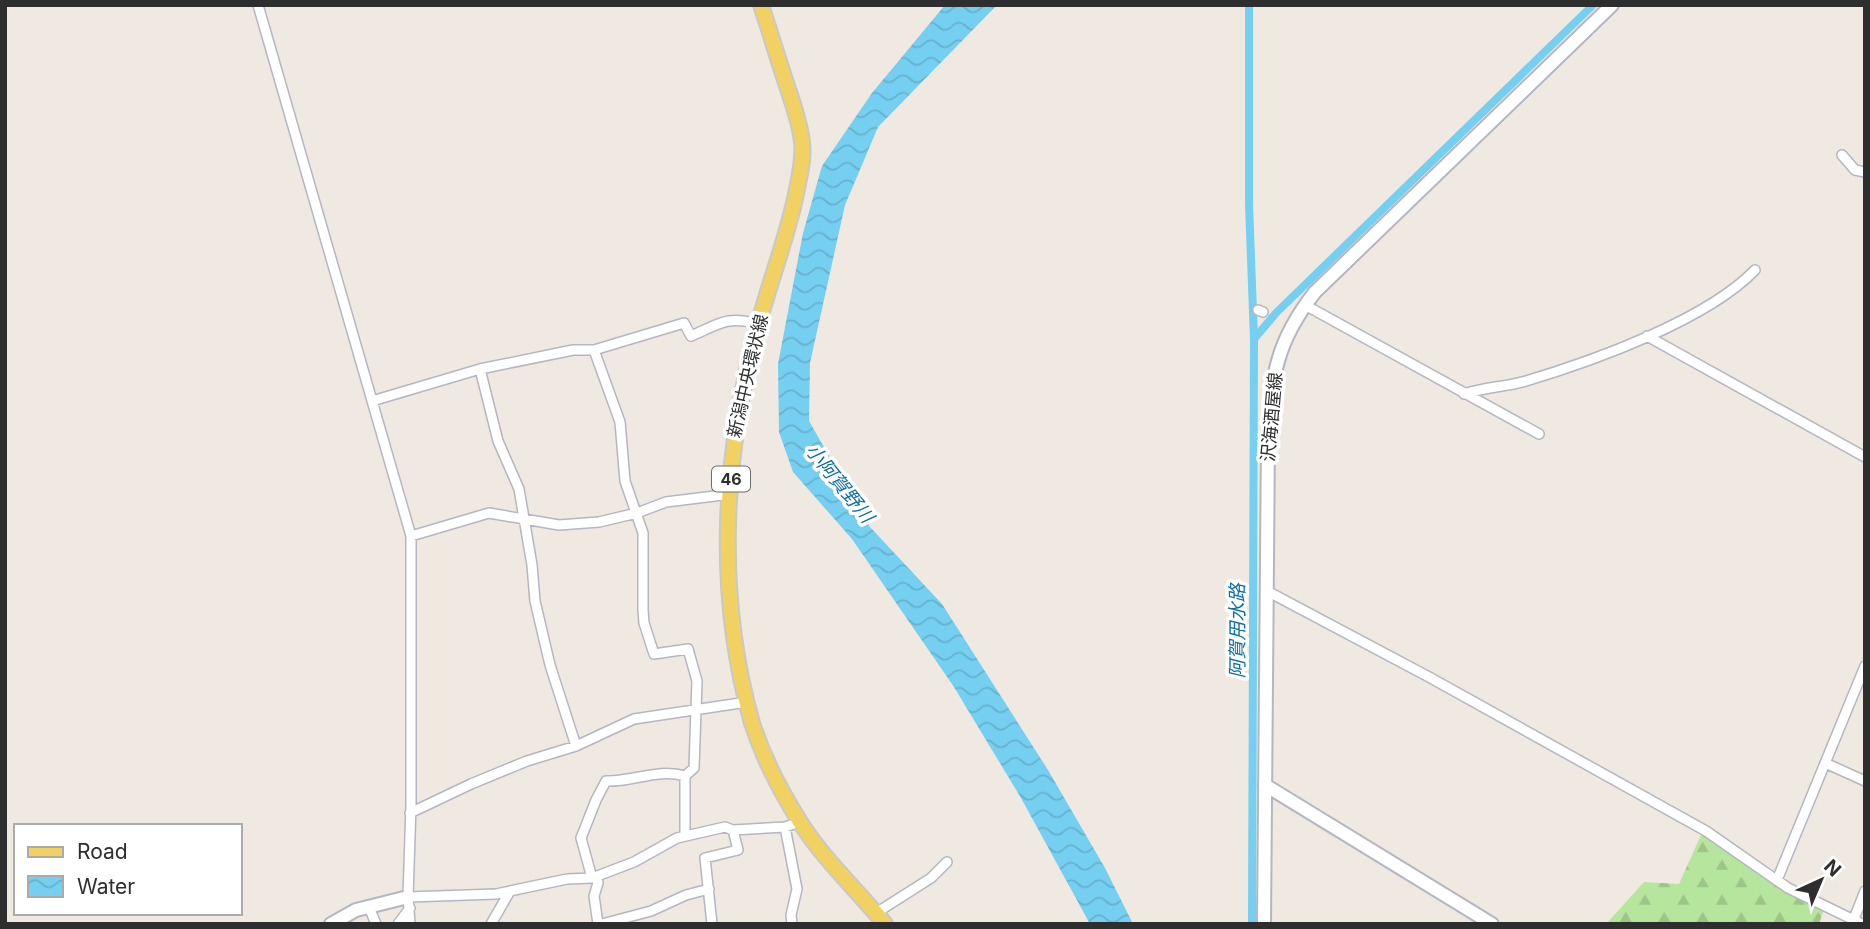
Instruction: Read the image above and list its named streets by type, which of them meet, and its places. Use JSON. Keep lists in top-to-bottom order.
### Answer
{
  "streets": {
    "main road": ["新潟中央環状線", "沢海酒屋線", "46"]
  },
  "water": ["小阿賀野川", "阿賀用水路"],
  "legend": ["Road", "Water"],
  "north": "top right"
}
